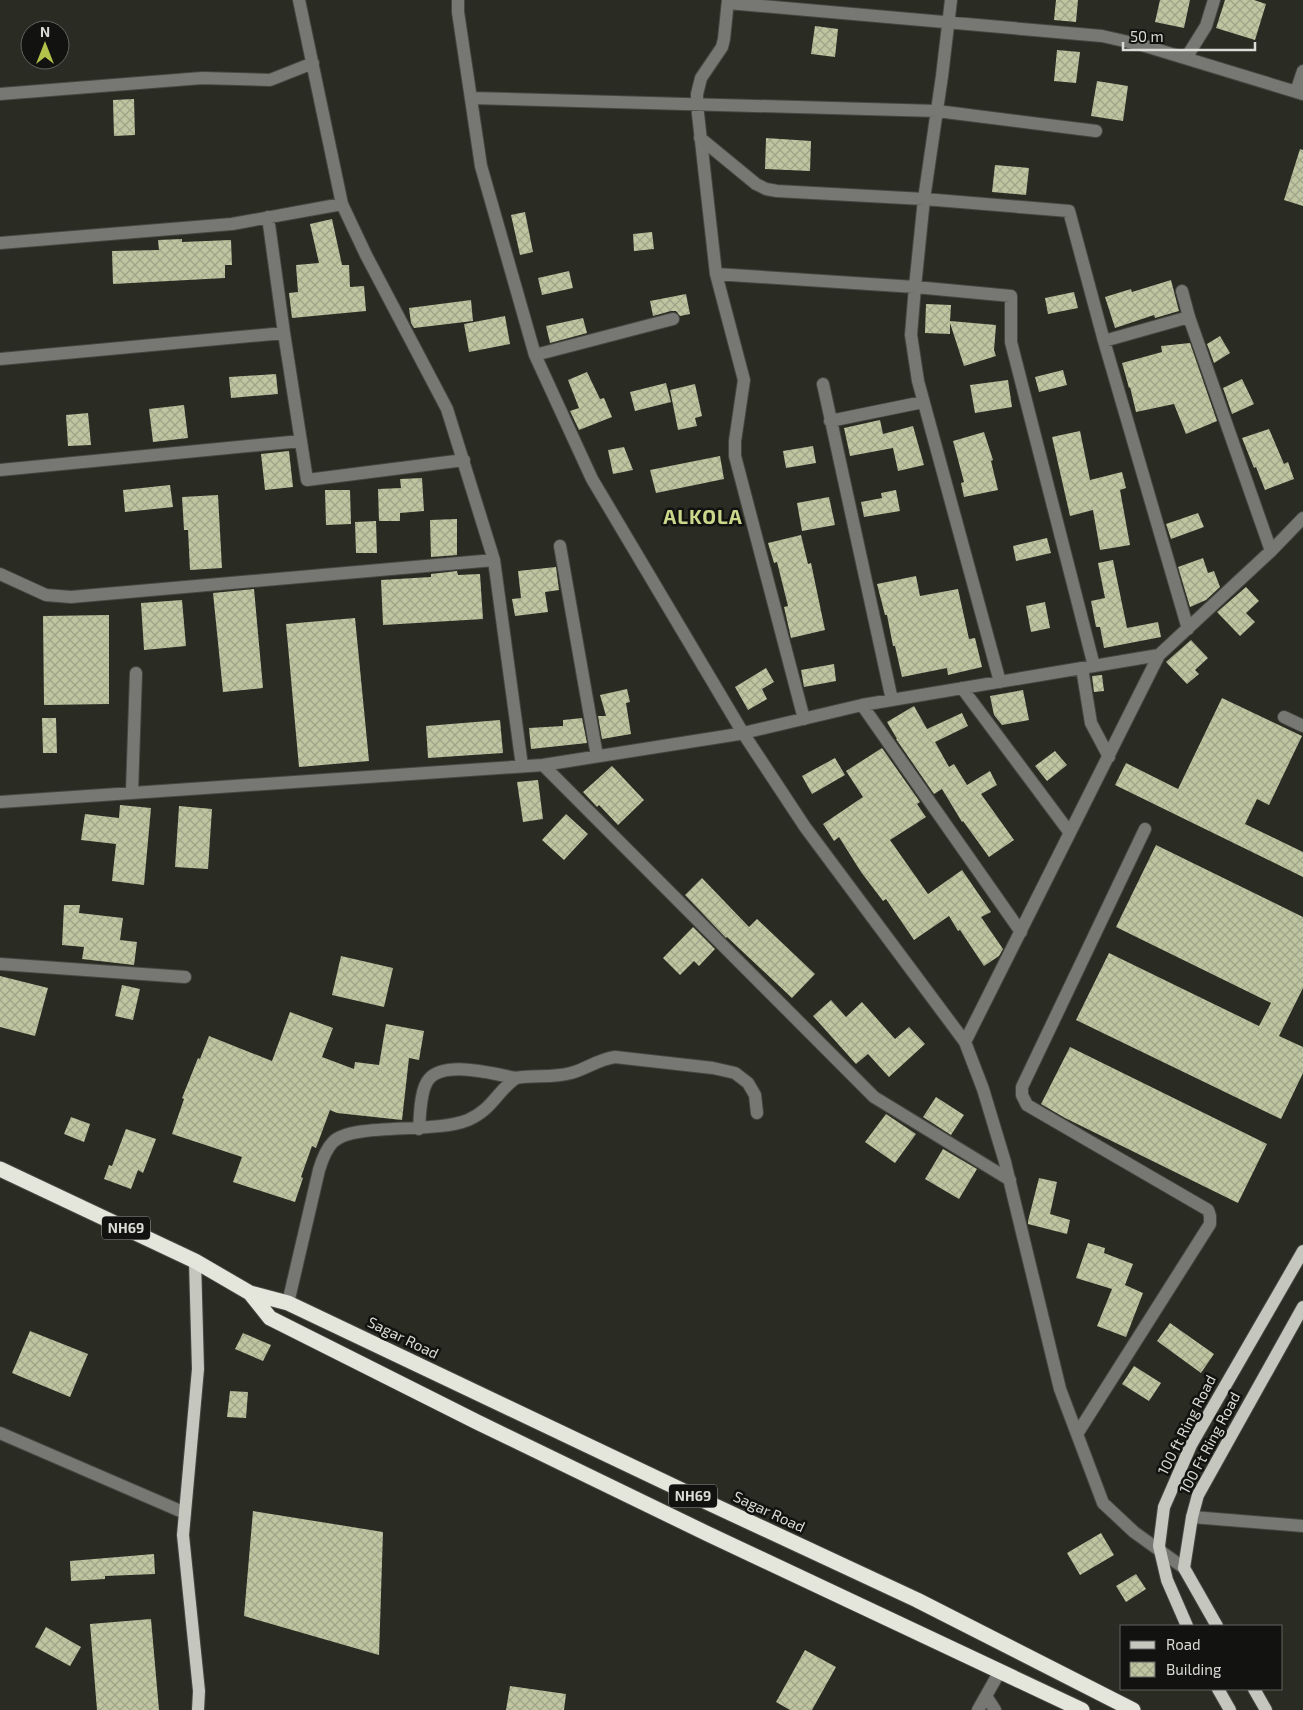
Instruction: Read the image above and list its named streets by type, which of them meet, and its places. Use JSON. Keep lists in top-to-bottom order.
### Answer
{
  "streets": {
    "highway": ["NH69", "Sagar Road"],
    "main road": ["100 ft Ring Road", "100 Ft Ring Road"]
  },
  "districts": ["ALKOLA"],
  "legend": ["Road", "Building"],
  "scale_bar": "50 m",
  "north": "top"
}
